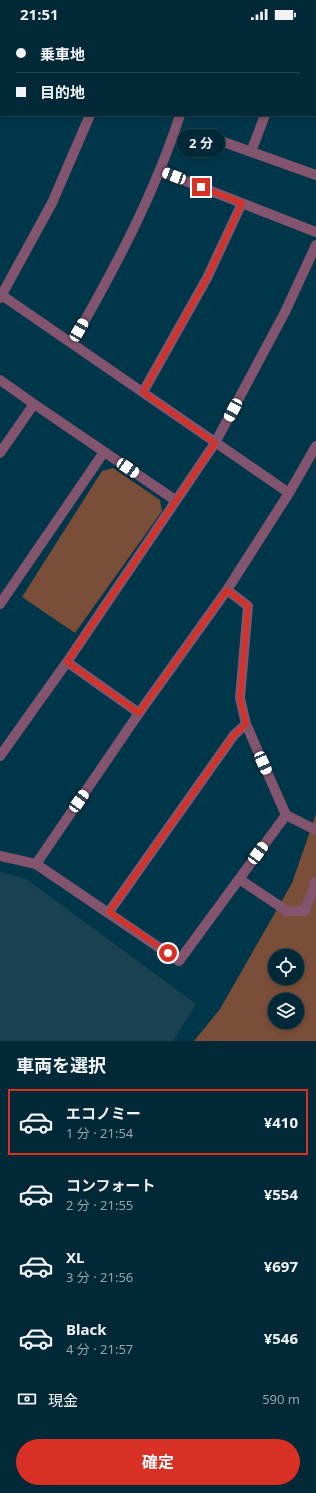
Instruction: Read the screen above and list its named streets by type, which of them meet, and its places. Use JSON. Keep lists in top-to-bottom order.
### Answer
{
  "page": {
    "status": "21:51",
    "banner": ["乗車地", "目的地"],
    "bubble": "2 分",
    "heading": "車両を選択",
    "list": [
      {
        "name": "エコノミー",
        "note": "1 分 · 21:54",
        "value": "¥410"
      },
      {
        "name": "コンフォート",
        "note": "2 分 · 21:55",
        "value": "¥554"
      },
      {
        "name": "XL",
        "note": "3 分 · 21:56",
        "value": "¥697"
      },
      {
        "name": "Black",
        "note": "4 分 · 21:57",
        "value": "¥546"
      }
    ],
    "pay": ["現金", "590 m"],
    "buttons": "確定"
  }
}
